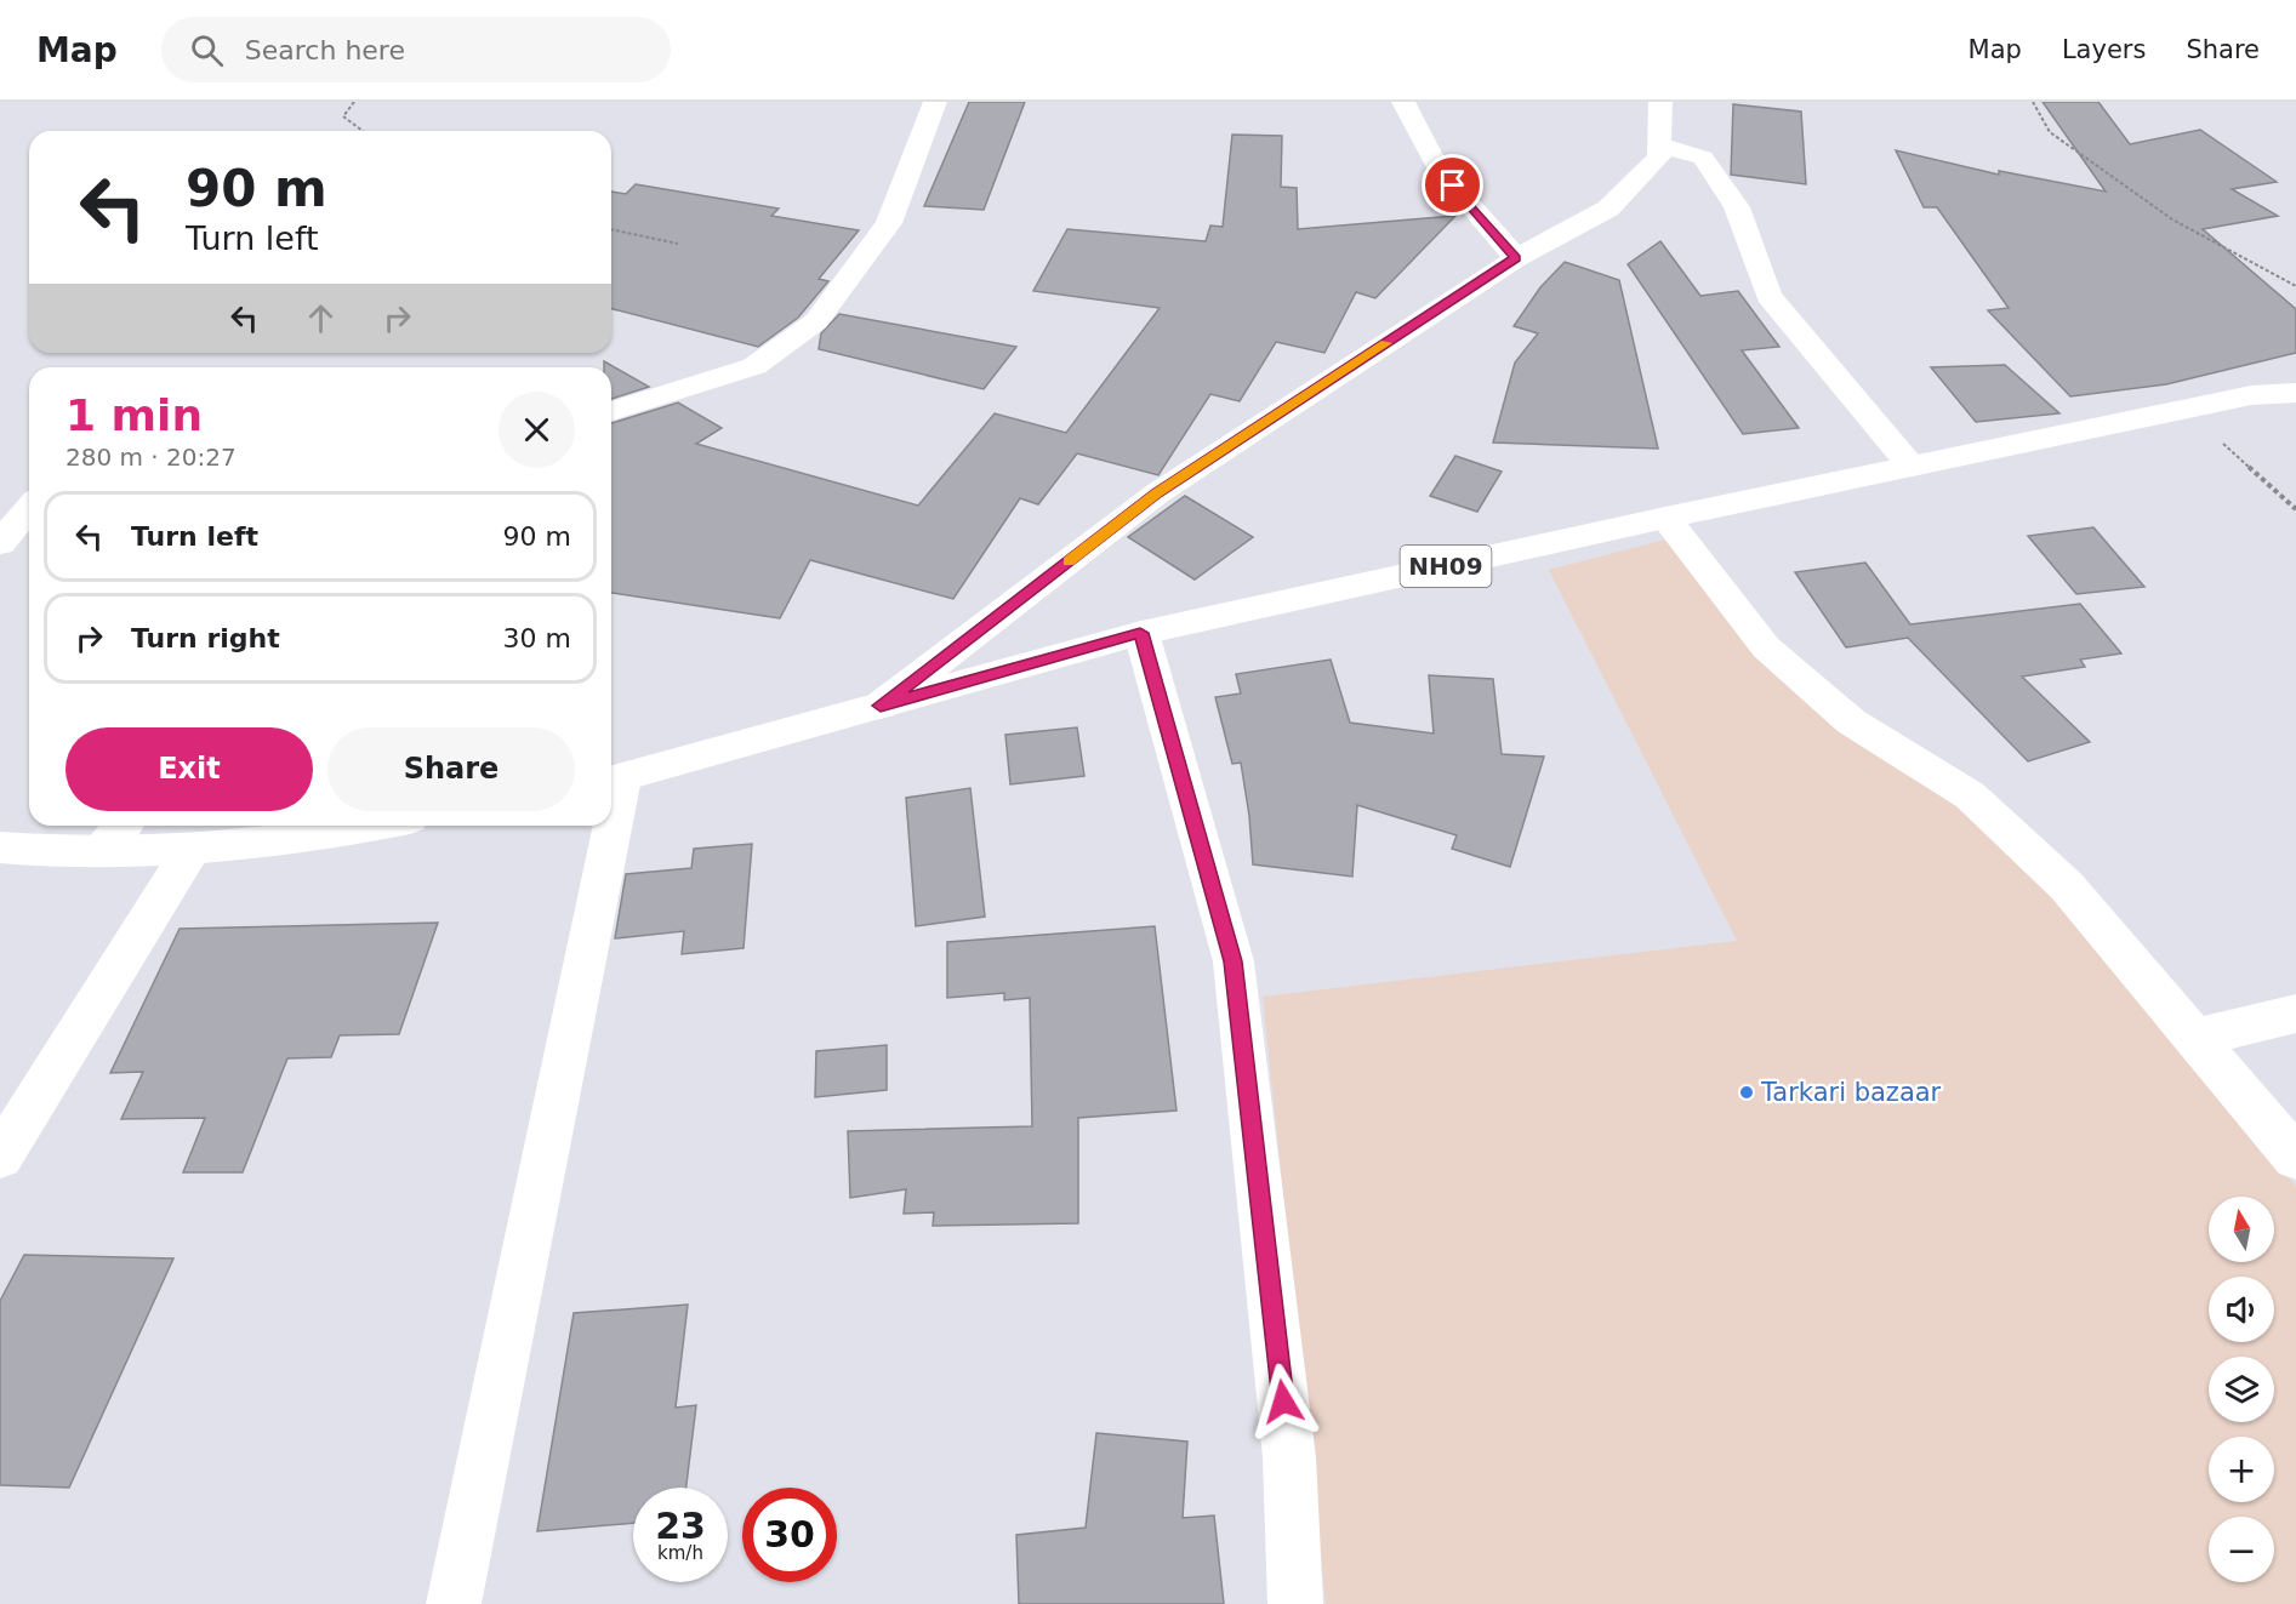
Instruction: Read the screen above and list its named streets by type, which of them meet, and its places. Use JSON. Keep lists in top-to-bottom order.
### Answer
{
  "streets": {
    "street": ["NH09"]
  },
  "places": ["Tarkari bazaar"],
  "north": "top",
  "page": {
    "header": "Map",
    "search": "Search here",
    "nav": ["Map", "Layers", "Share"],
    "turn": ["90 m", "Turn left"],
    "heading": ["1 min", "280 m · 20:27"],
    "list": [
      {
        "name": "Turn left",
        "value": "90 m"
      },
      {
        "name": "Turn right",
        "value": "30 m"
      }
    ],
    "buttons": ["Exit", "Share"],
    "map_buttons": ["+", "−"],
    "speed": "23 km/h",
    "limit": "30"
  }
}
